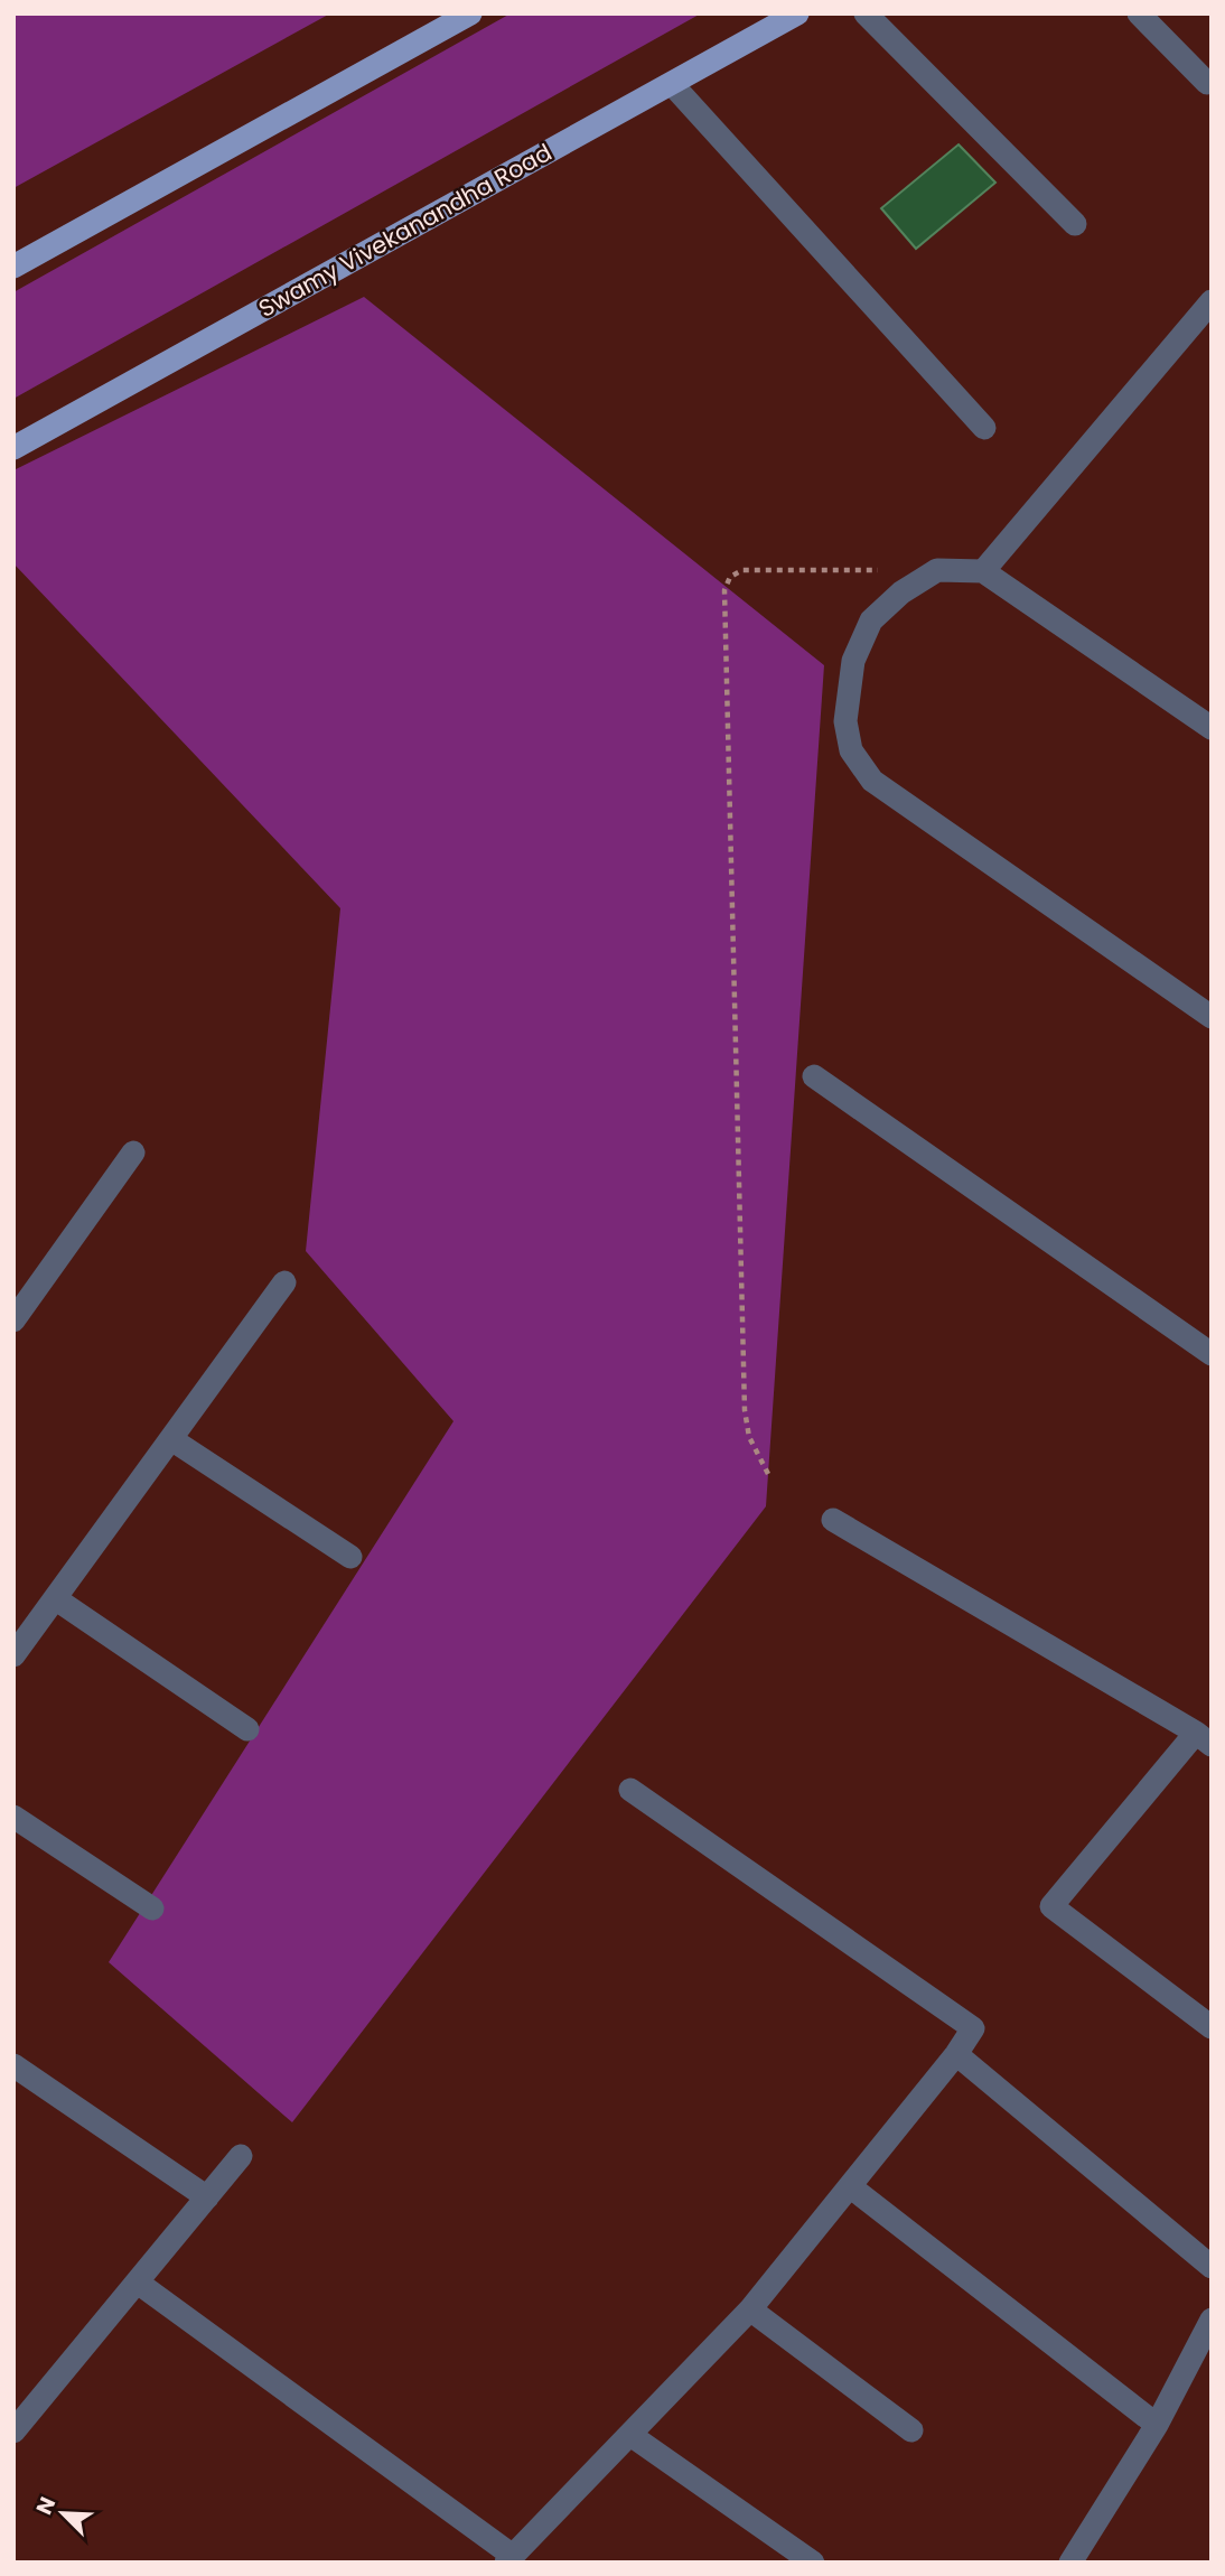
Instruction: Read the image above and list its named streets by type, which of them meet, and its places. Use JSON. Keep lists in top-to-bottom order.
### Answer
{
  "streets": {
    "main road": ["Swamy Vivekanandha Road"]
  },
  "north": "top left"
}
